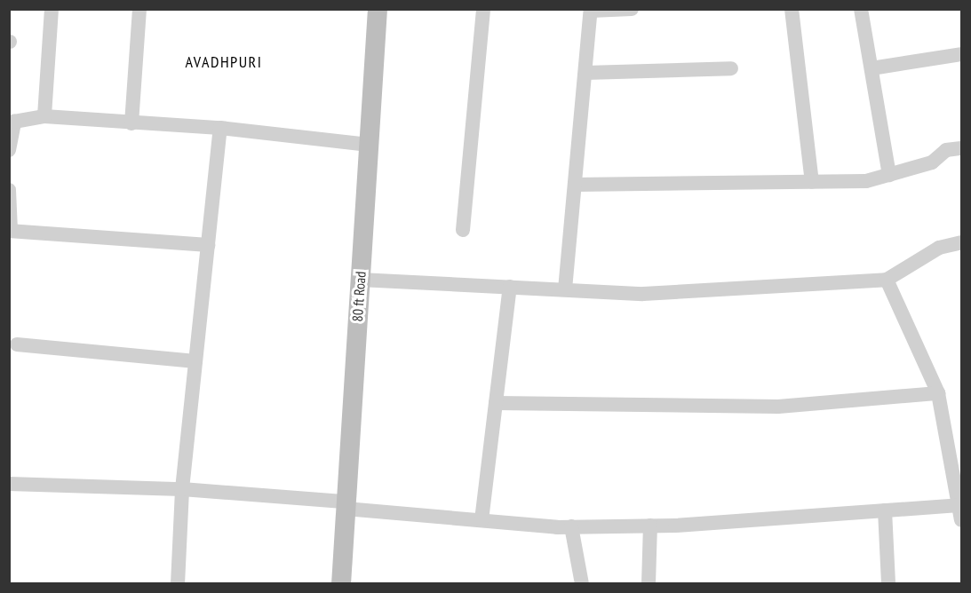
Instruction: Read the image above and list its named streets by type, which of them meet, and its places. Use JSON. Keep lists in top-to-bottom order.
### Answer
{
  "streets": {
    "street": ["80 ft Road"]
  },
  "districts": ["AVADHPURI"]
}
